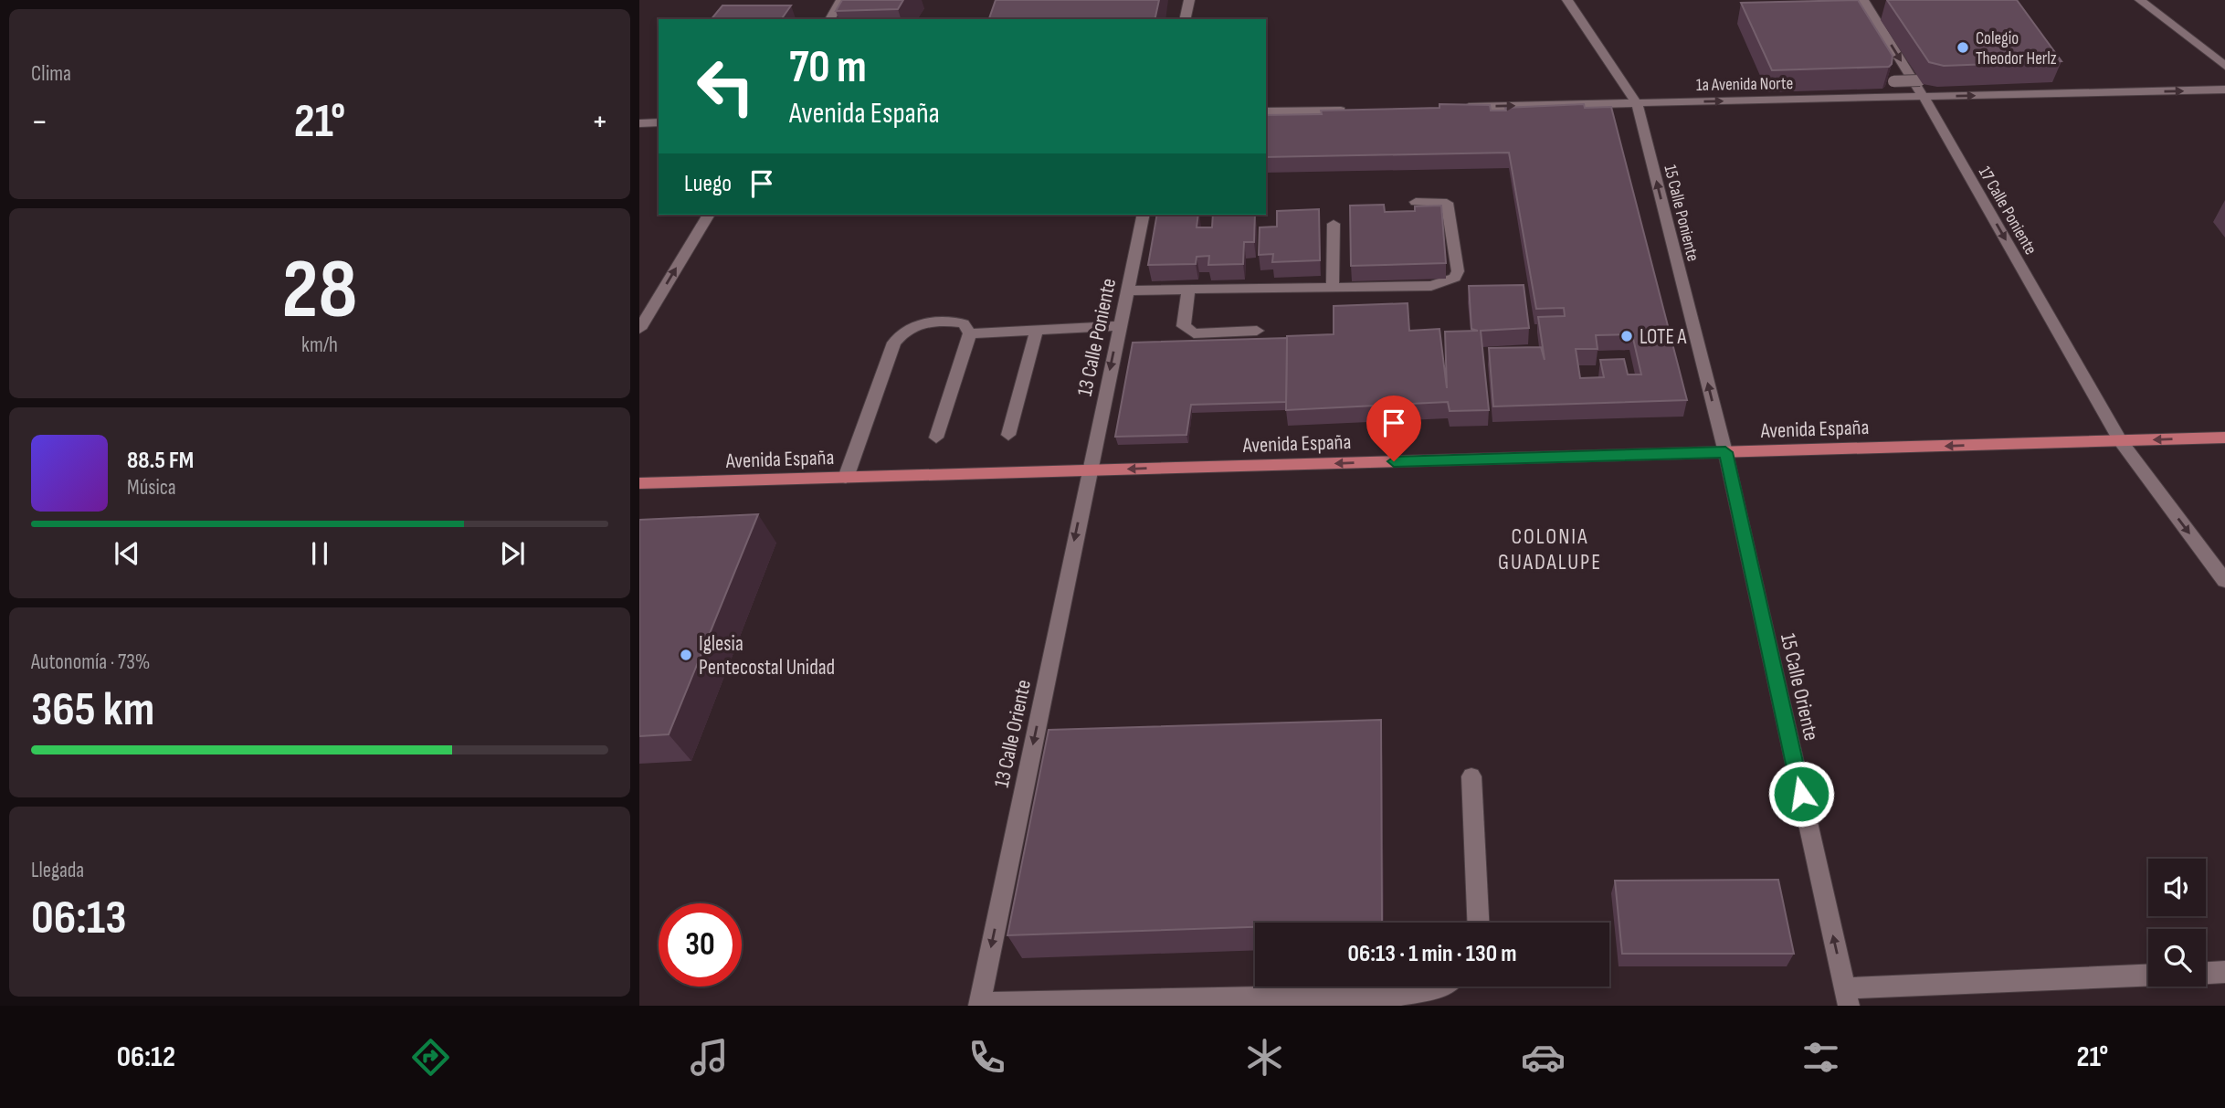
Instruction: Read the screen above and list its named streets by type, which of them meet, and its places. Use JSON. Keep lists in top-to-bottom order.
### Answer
{
  "streets": {
    "main road": ["Avenida España"],
    "street": [
      "1a Avenida Norte",
      "17 Calle Poniente",
      "15 Calle Poniente",
      "13 Calle Poniente",
      "15 Calle Oriente",
      "13 Calle Oriente"
    ]
  },
  "crossings": [
    ["1a Avenida Norte", "17 Calle Poniente"],
    ["1a Avenida Norte", "15 Calle Poniente"],
    ["17 Calle Poniente", "Avenida España"],
    ["15 Calle Poniente", "Avenida España"],
    ["15 Calle Poniente", "15 Calle Oriente"],
    ["13 Calle Poniente", "Avenida España"],
    ["13 Calle Poniente", "13 Calle Oriente"],
    ["Avenida España", "15 Calle Oriente"],
    ["Avenida España", "13 Calle Oriente"]
  ],
  "one_way": [
    "1a Avenida Norte",
    "17 Calle Poniente",
    "15 Calle Poniente",
    "Avenida España",
    "15 Calle Oriente",
    "13 Calle Oriente"
  ],
  "districts": ["COLONIA GUADALUPE"],
  "places": ["Colegio Theodor Herlz", "LOTE A", "Iglesia Pentecostal Unidad"],
  "page": {
    "tile": [
      "Clima",
      ["28", "km/h"],
      ["Autonomía · 73%", "365 km"],
      ["Llegada", "06:13"]
    ],
    "turn": ["70 m", "Avenida España"],
    "heat": ["−", "21°", "+"],
    "then": "Luego",
    "song": ["88.5 FM", "Música"],
    "limit": "30",
    "trip": "06:13 · 1 min · 130 m",
    "tabs": ["06:12", "21°"]
  }
}
